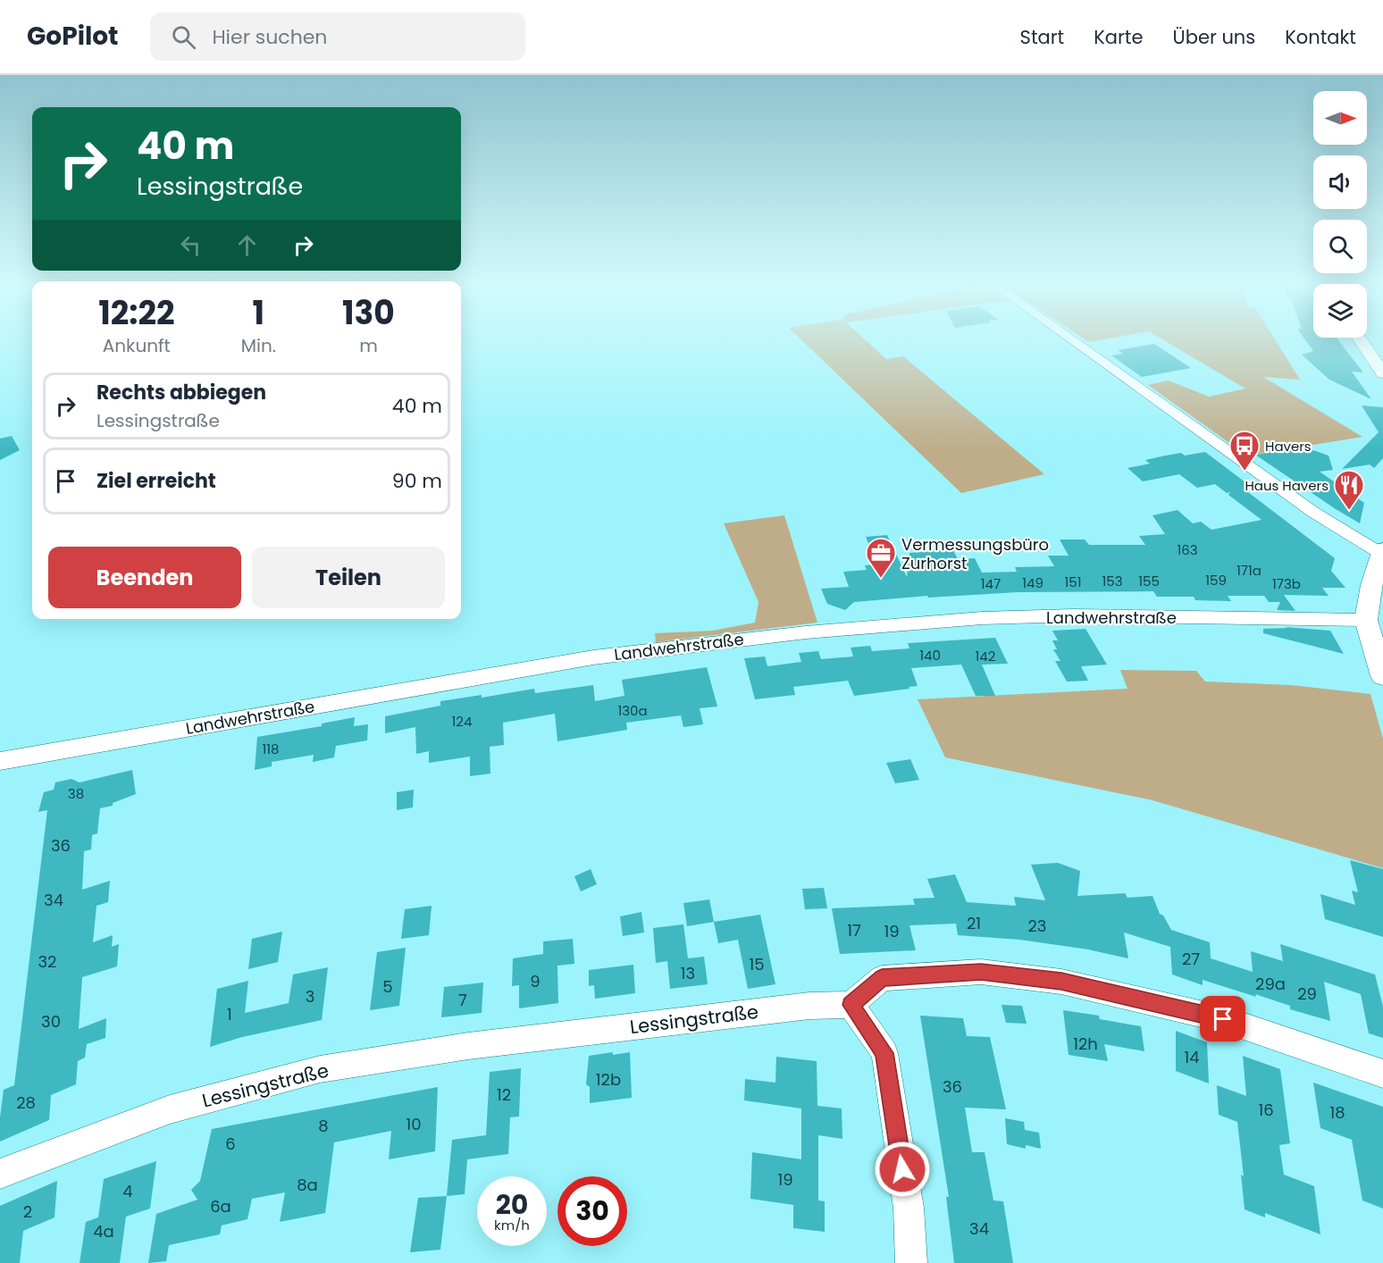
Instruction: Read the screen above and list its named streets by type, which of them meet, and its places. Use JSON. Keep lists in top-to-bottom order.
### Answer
{
  "streets": {
    "street": ["Landwehrstraße", "Lessingstraße"]
  },
  "places": {
    "bus stop": ["Havers"],
    "restaurant": ["Haus Havers"],
    "office": ["Vermessungsbüro Zurhorst"]
  },
  "house_numbers": [
    "163",
    "171a",
    "159",
    "153",
    "155",
    "151",
    "149",
    "147",
    "173b",
    "140",
    "142",
    "130a",
    "124",
    "118",
    "38",
    "36",
    "34",
    "21",
    "23",
    "17",
    "19",
    "27",
    "32",
    "15",
    "13",
    "9",
    "29a",
    "5",
    "29",
    "3",
    "7",
    "1",
    "30",
    "12h",
    "14",
    "12b",
    "36",
    "12",
    "28",
    "16",
    "18",
    "10",
    "8",
    "6",
    "19",
    "8a",
    "4",
    "6a",
    "2",
    "34",
    "4a"
  ],
  "north": "right",
  "page": {
    "header": "GoPilot",
    "search": "Hier suchen",
    "nav": [
      "Start",
      "Karte",
      "Über uns",
      "Kontakt"
    ],
    "turn": ["40 m", "Lessingstraße"],
    "eta": [
      "12:22",
      "Ankunft",
      "1",
      "Min.",
      "130",
      "m"
    ],
    "list": [
      {
        "name": "Rechts abbiegen",
        "note": "Lessingstraße",
        "value": "40 m"
      },
      {
        "name": "Ziel erreicht",
        "value": "90 m"
      }
    ],
    "buttons": ["Beenden", "Teilen"],
    "speed": "20 km/h",
    "limit": "30"
  }
}
